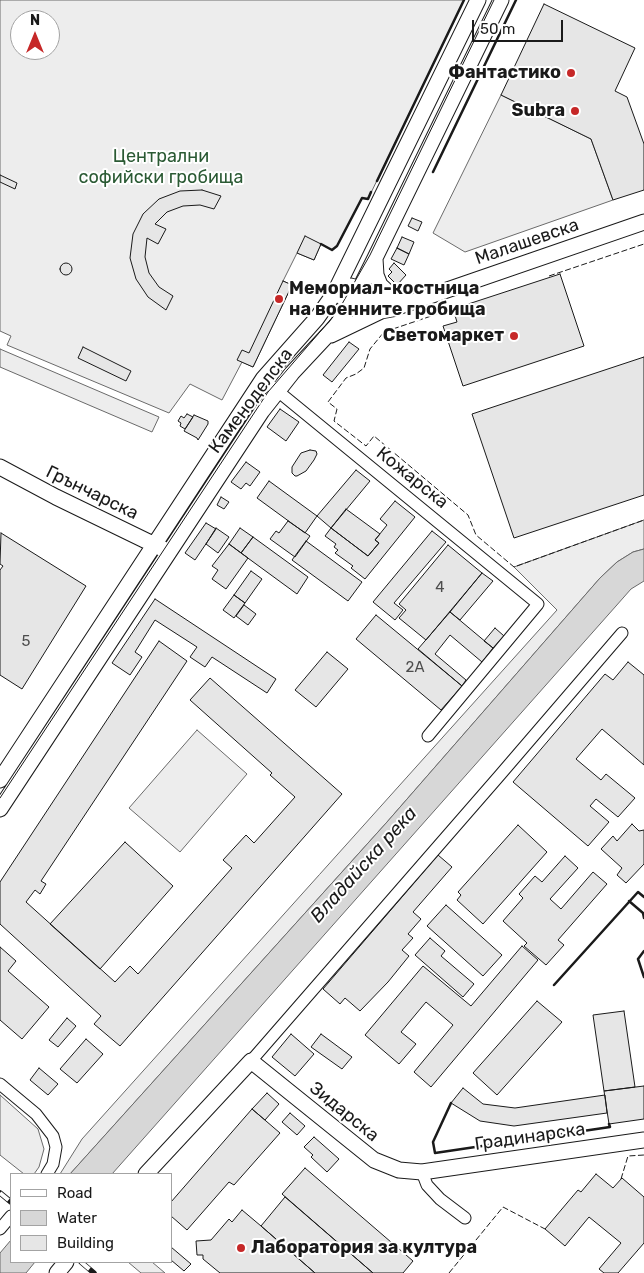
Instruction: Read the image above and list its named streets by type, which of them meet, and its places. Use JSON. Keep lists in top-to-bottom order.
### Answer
{
  "streets": {
    "street": [
      "Малашевска",
      "Каменоделска",
      "Кожарска",
      "Грънчарска",
      "Зидарска",
      "Градинарска"
    ]
  },
  "crossings": [
    ["Малашевска", "Каменоделска"],
    ["Каменоделска", "Кожарска"],
    ["Каменоделска", "Грънчарска"],
    ["Зидарска", "Градинарска"]
  ],
  "water": ["Владайска река"],
  "parks": ["Централни софийски гробища"],
  "places": [
    "Фантастико",
    "Subra",
    "Мемориал-костница на военните гробища",
    "Светомаркет",
    "Лаборатория за култура"
  ],
  "house_numbers": ["4", "5", "2А"],
  "legend": ["Road", "Water", "Building"],
  "scale_bar": "50 m",
  "north": "top"
}
